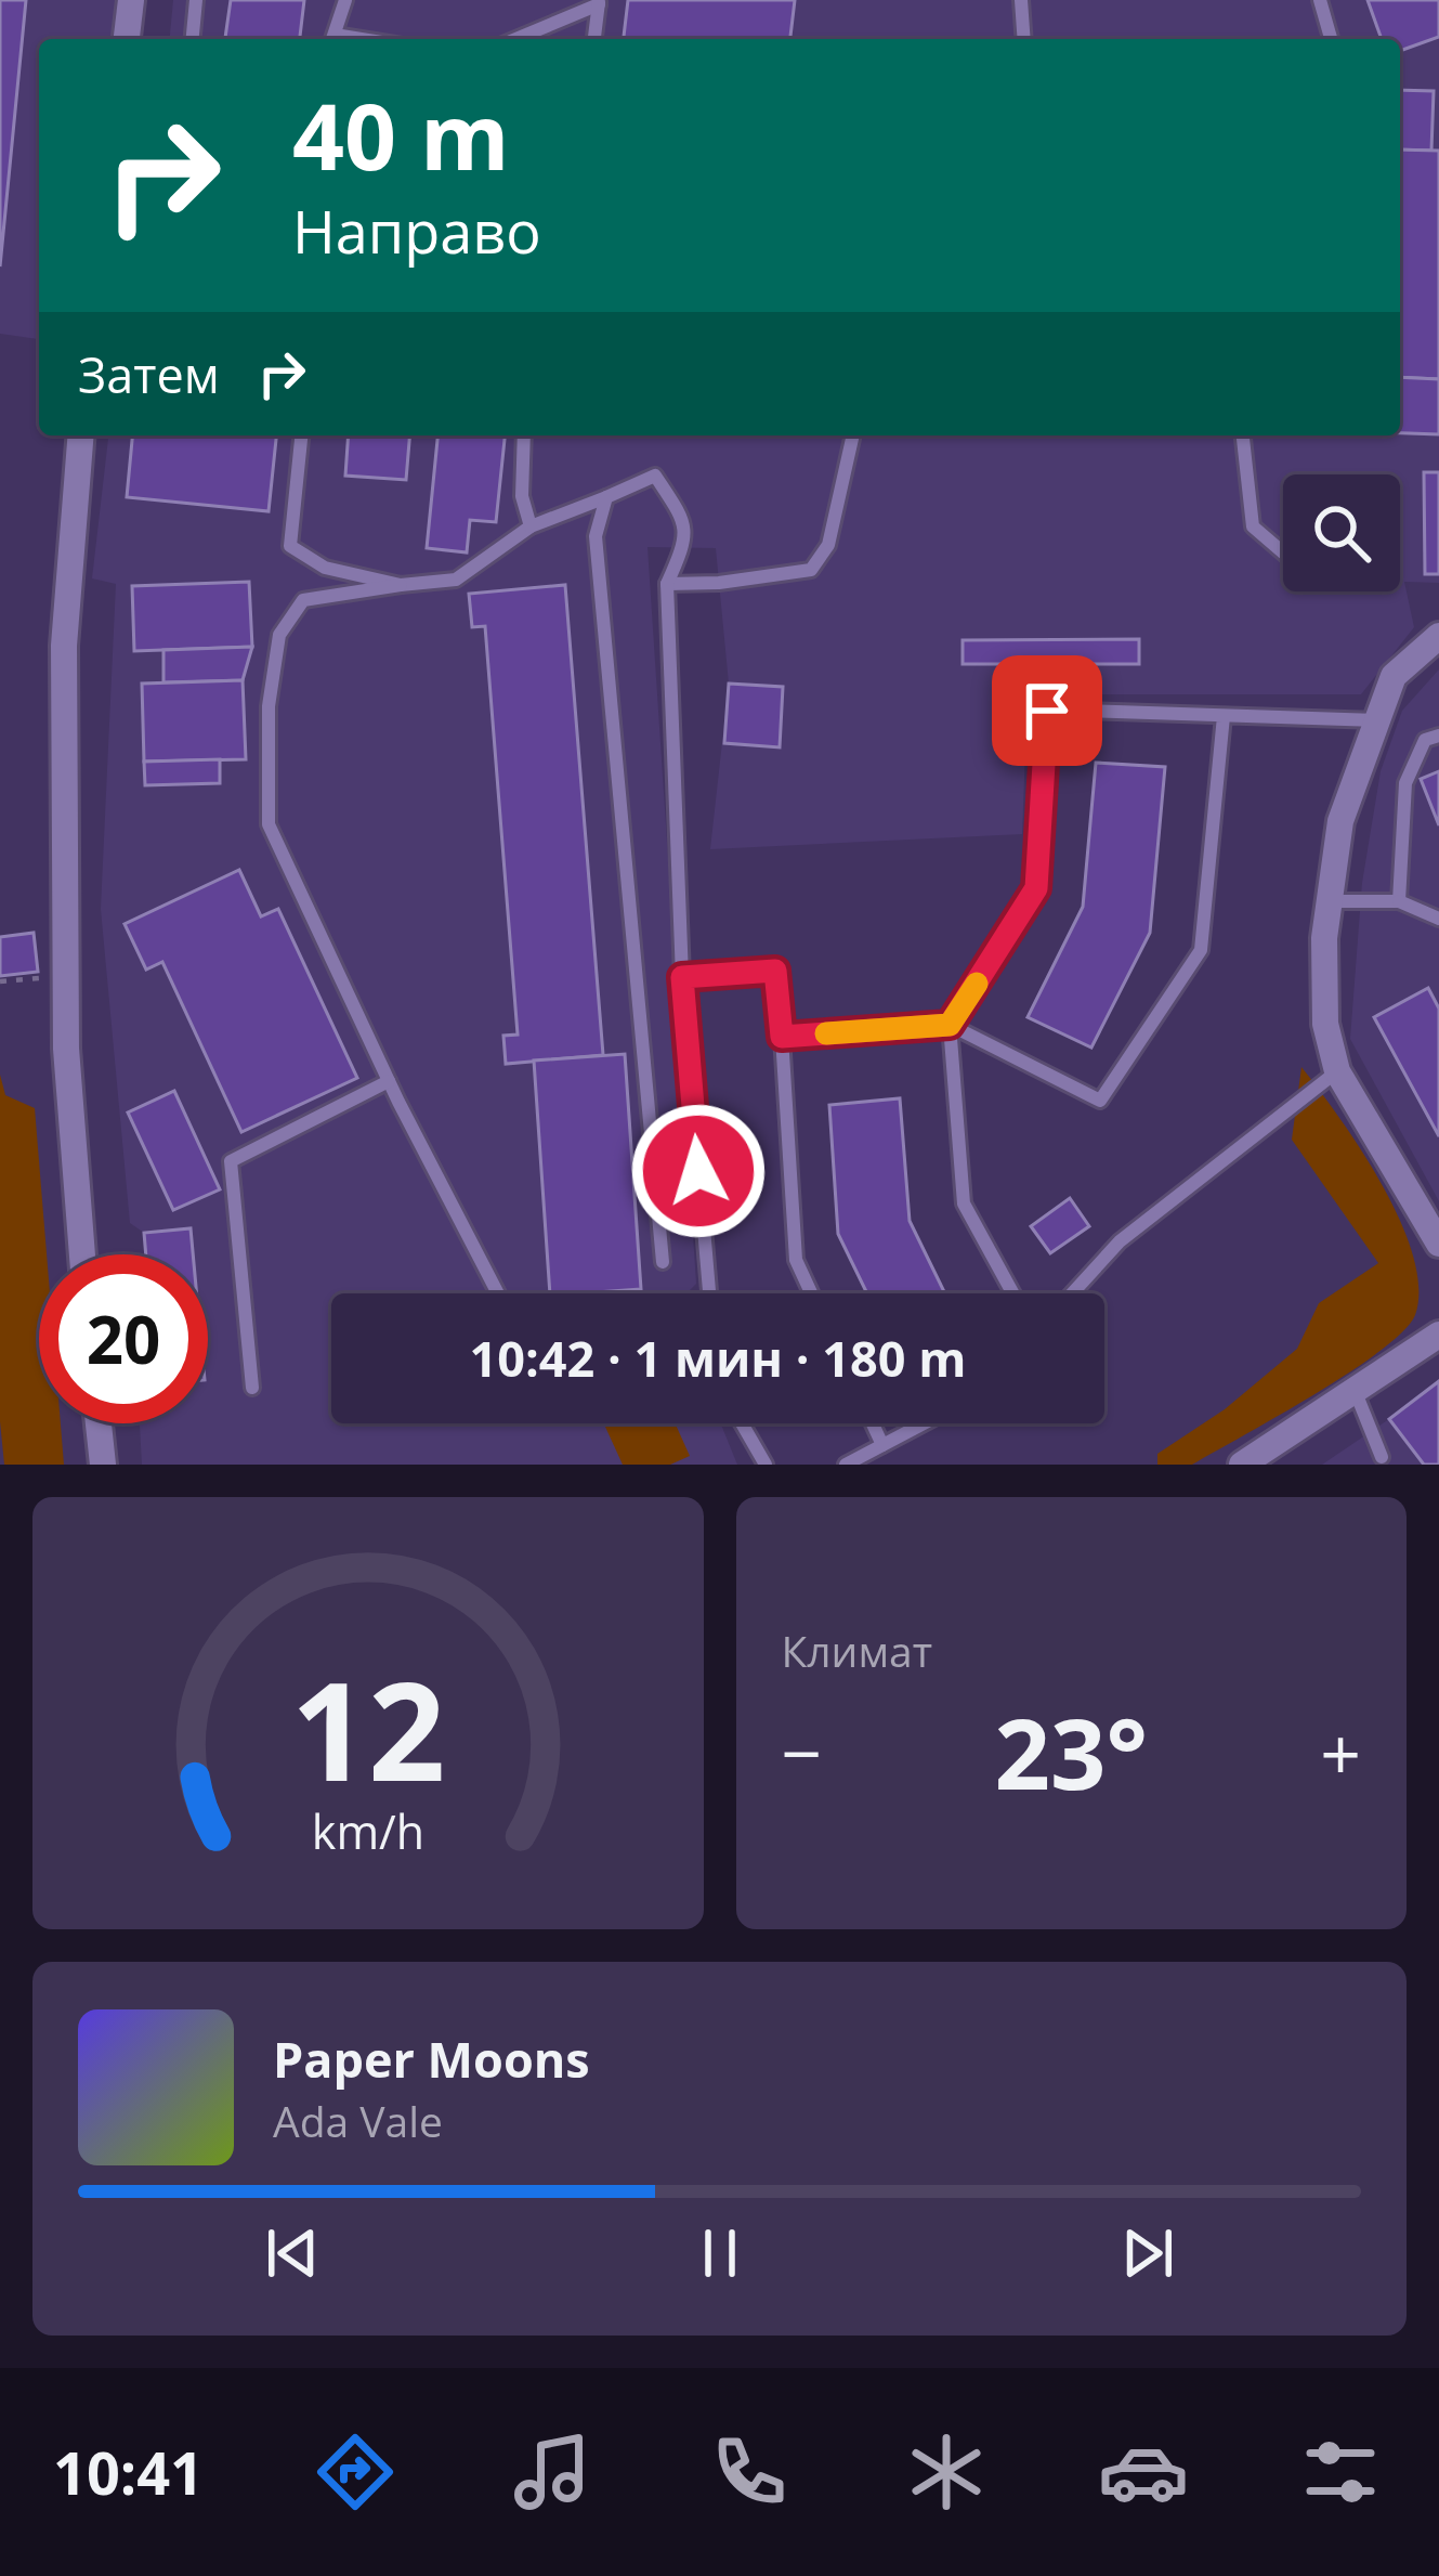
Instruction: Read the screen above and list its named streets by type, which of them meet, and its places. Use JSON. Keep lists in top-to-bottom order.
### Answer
{
  "page": {
    "turn": ["40 m", "Направо"],
    "then": "Затем",
    "limit": "20",
    "trip": "10:42 · 1 мин · 180 m",
    "tile": "Климат",
    "heat": ["−", "23°", "+"],
    "song": ["Paper Moons", "Ada Vale"],
    "tabs": "10:41",
    "gauge": ["12", "km/h"]
  }
}
